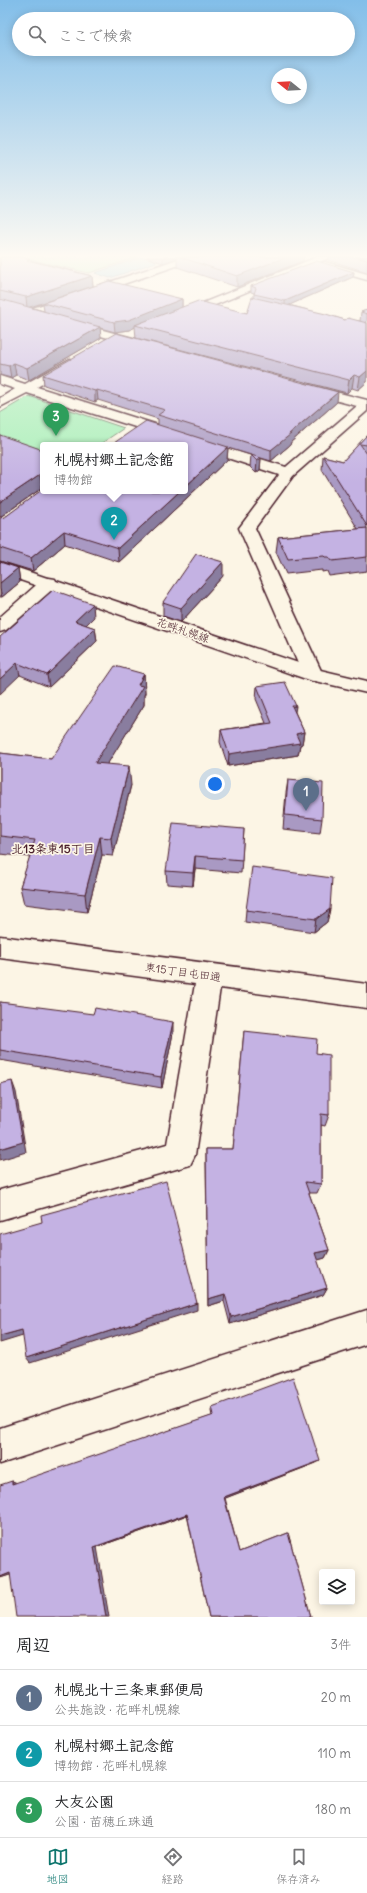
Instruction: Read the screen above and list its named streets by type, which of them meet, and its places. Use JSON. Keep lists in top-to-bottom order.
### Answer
{
  "streets": {
    "street": ["花畔札幌線", "東15丁目屯田通"]
  },
  "districts": ["北13条東15丁目"],
  "north": "left",
  "page": {
    "search": "ここで検索",
    "pins": ["3", "2", "1"],
    "popup": ["札幌村郷土記念館", "博物館"],
    "heading": ["周辺", "3件"],
    "list": [
      {
        "mark": "1",
        "name": "札幌北十三条東郵便局",
        "note": "公共施設 · 花畔札幌線",
        "value": "20 m"
      },
      {
        "mark": "2",
        "name": "札幌村郷土記念館",
        "note": "博物館 · 花畔札幌線",
        "value": "110 m"
      },
      {
        "mark": "3",
        "name": "大友公園",
        "note": "公園 · 苗穂丘珠通",
        "value": "180 m"
      }
    ],
    "nav": ["地図", "経路", "保存済み"]
  }
}
